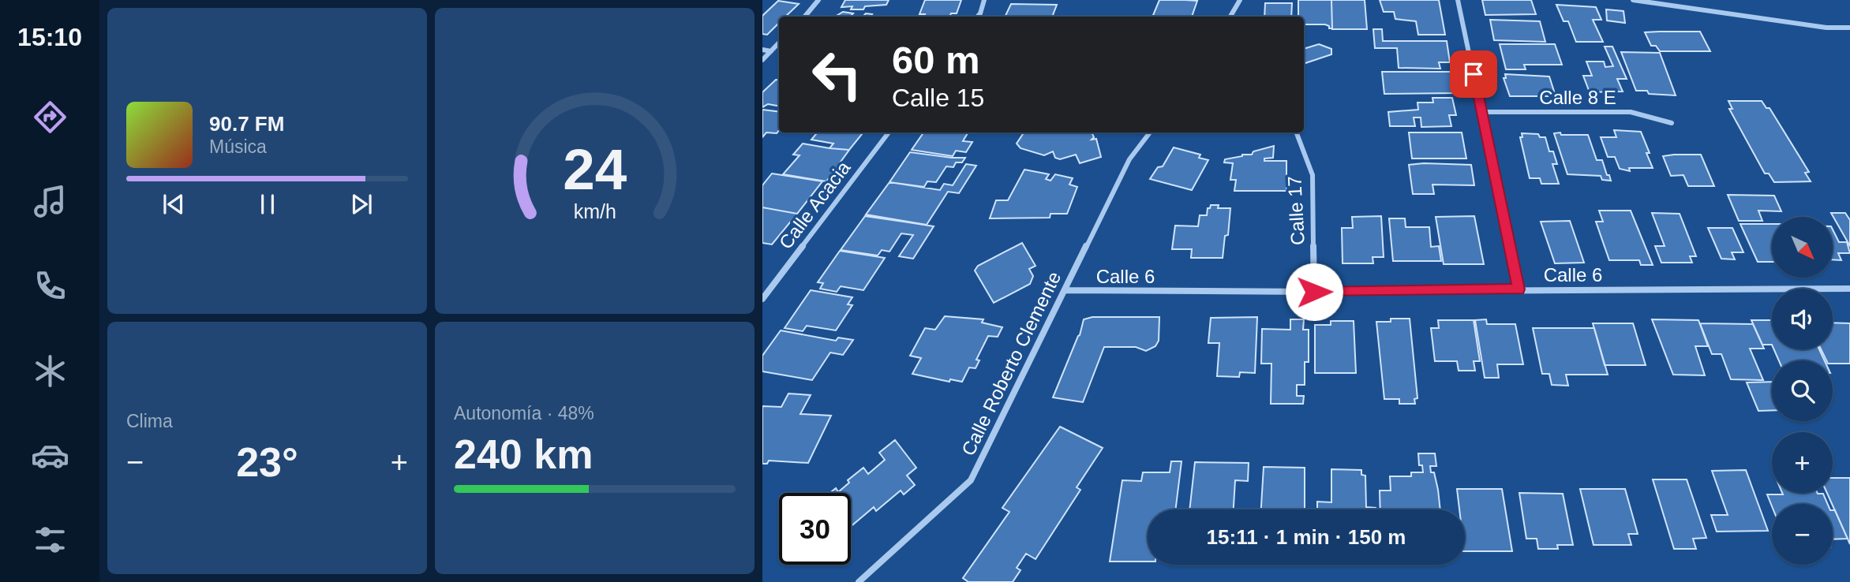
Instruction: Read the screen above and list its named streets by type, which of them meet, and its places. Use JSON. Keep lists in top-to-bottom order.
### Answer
{
  "streets": {
    "street": [
      "Calle 8 E",
      "Calle Acacia",
      "Calle 17",
      "Calle 6",
      "Calle Roberto Clemente"
    ]
  },
  "crossings": [
    ["Calle 17", "Calle 6"],
    ["Calle 6", "Calle Roberto Clemente"]
  ],
  "north": "bottom right",
  "page": {
    "tabs": "15:10",
    "turn": ["60 m", "Calle 15"],
    "song": ["90.7 FM", "Música"],
    "map_buttons": ["+", "−"],
    "tile": [
      "Clima",
      ["Autonomía · 48%", "240 km"]
    ],
    "heat": ["−", "23°", "+"],
    "limit": "30",
    "trip": "15:11 · 1 min · 150 m",
    "gauge": ["24", "km/h"]
  }
}
